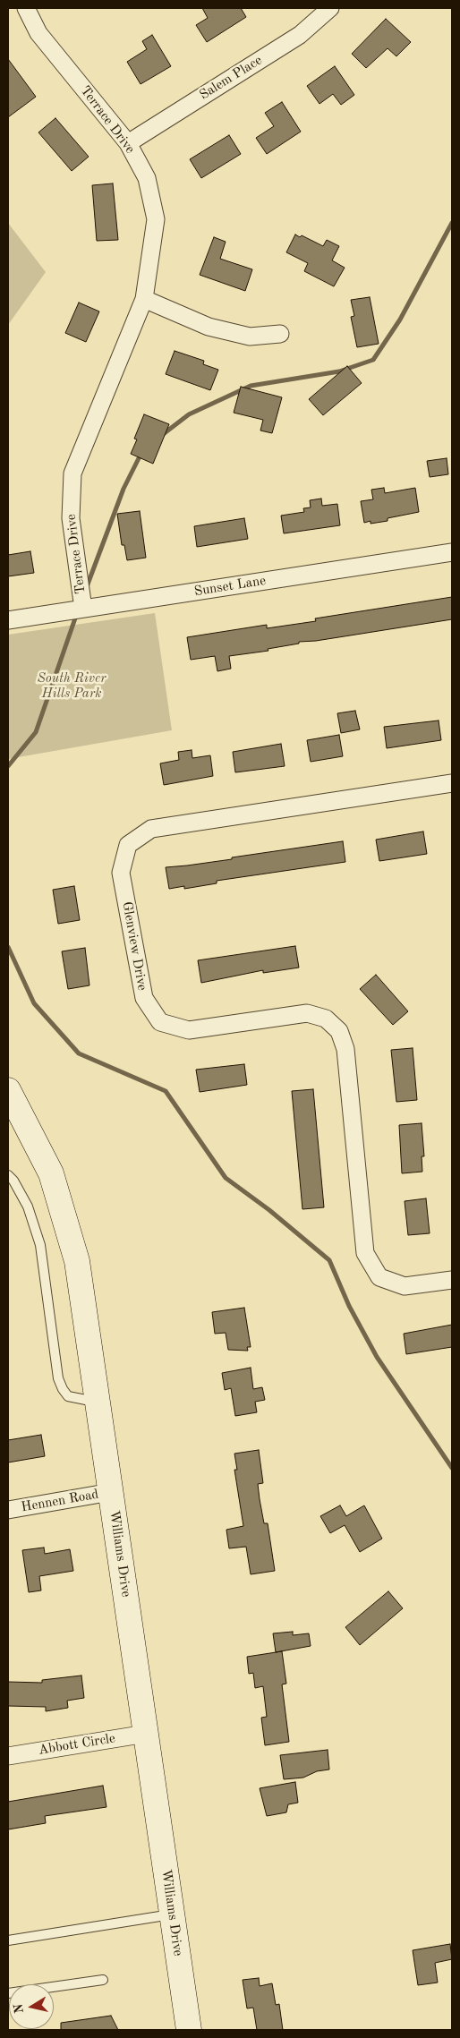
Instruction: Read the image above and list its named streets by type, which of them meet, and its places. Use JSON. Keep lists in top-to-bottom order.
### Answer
{
  "streets": {
    "main road": ["Williams Drive"],
    "street": [
      "Salem Place",
      "Terrace Drive",
      "Sunset Lane",
      "Glenview Drive",
      "Hennen Road",
      "Abbott Circle"
    ]
  },
  "crossings": [
    ["Salem Place", "Terrace Drive"],
    ["Terrace Drive", "Sunset Lane"],
    ["Hennen Road", "Williams Drive"],
    ["Williams Drive", "Abbott Circle"]
  ],
  "parks": ["South River Hills Park"],
  "north": "left"
}
